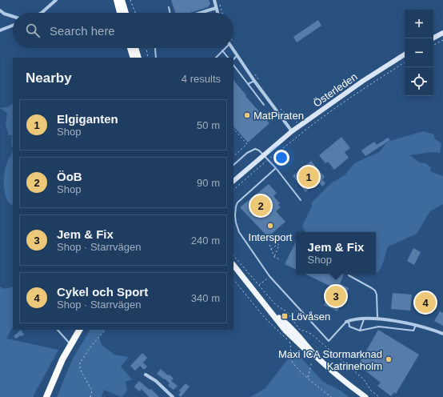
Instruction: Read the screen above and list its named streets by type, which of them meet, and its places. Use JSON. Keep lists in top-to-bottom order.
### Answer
{
  "streets": {
    "street": ["Österleden"]
  },
  "places": {
    "other": ["MatPiraten", "Intersport", "Maxi ICA Stormarknad Katrineholm"],
    "transit": ["Lövåsen"]
  },
  "page": {
    "map_buttons": ["+", "−"],
    "search": "Search here",
    "heading": ["Nearby", "4 results"],
    "list": [
      {
        "mark": "1",
        "name": "Elgiganten",
        "note": "Shop",
        "value": "50 m"
      },
      {
        "mark": "2",
        "name": "ÖoB",
        "note": "Shop",
        "value": "90 m"
      },
      {
        "mark": "3",
        "name": "Jem & Fix",
        "note": "Shop · Starrvägen",
        "value": "240 m"
      },
      {
        "mark": "4",
        "name": "Cykel och Sport",
        "note": "Shop · Starrvägen",
        "value": "340 m"
      }
    ],
    "pins": [
      "1",
      "2",
      "3",
      "4"
    ],
    "popup": ["Jem & Fix", "Shop"]
  }
}
